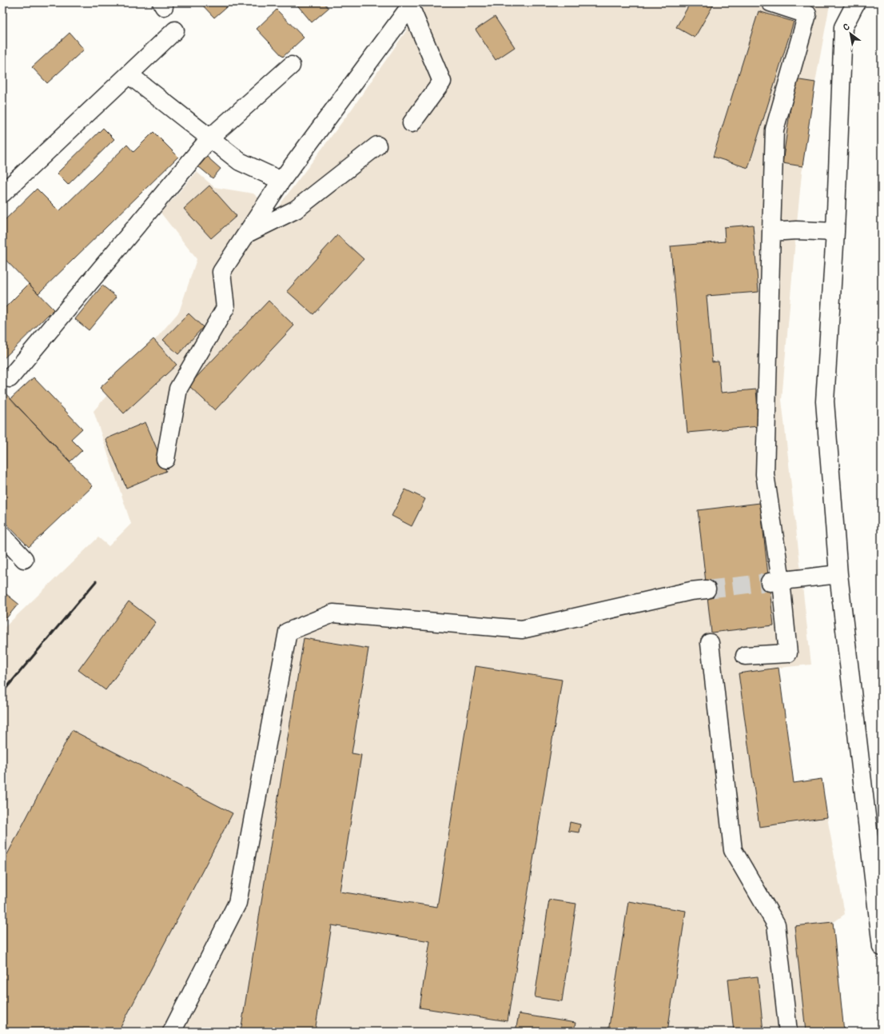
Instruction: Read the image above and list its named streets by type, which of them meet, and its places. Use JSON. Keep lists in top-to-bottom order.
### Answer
{
  "north": "top left"
}
